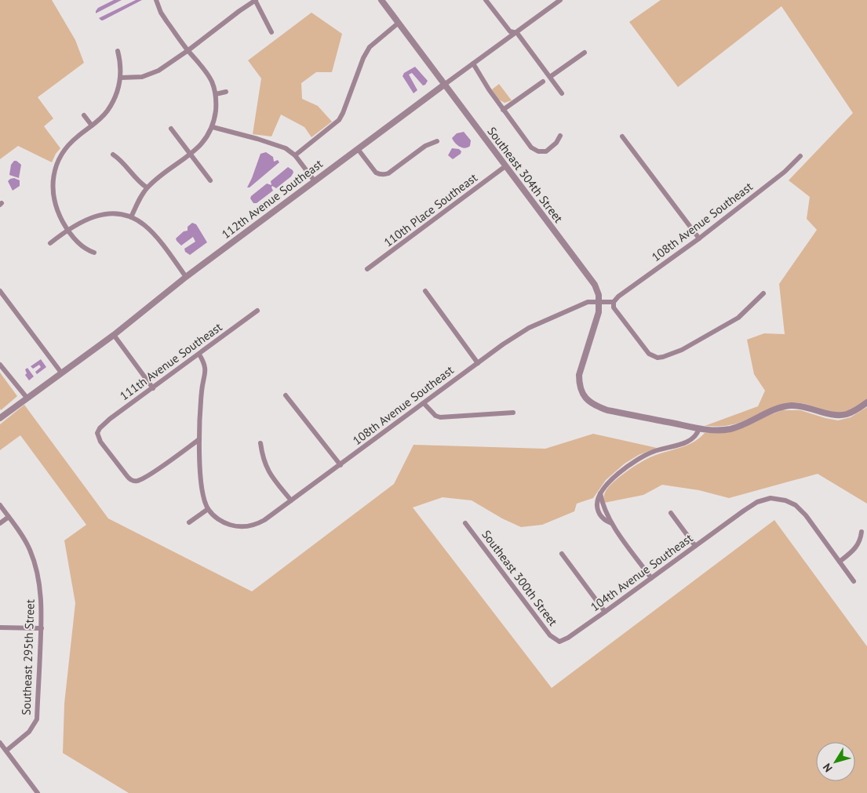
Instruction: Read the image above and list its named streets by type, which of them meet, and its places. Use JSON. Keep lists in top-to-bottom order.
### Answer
{
  "streets": {
    "street": [
      "Southeast 304th Street",
      "112th Avenue Southeast",
      "110th Place Southeast",
      "108th Avenue Southeast",
      "111th Avenue Southeast",
      "104th Avenue Southeast",
      "Southeast 300th Street",
      "Southeast 295th Street"
    ]
  },
  "crossings": [
    ["Southeast 304th Street", "112th Avenue Southeast"],
    ["Southeast 304th Street", "110th Place Southeast"],
    ["Southeast 304th Street", "108th Avenue Southeast"],
    ["104th Avenue Southeast", "Southeast 300th Street"]
  ],
  "north": "bottom left"
}
